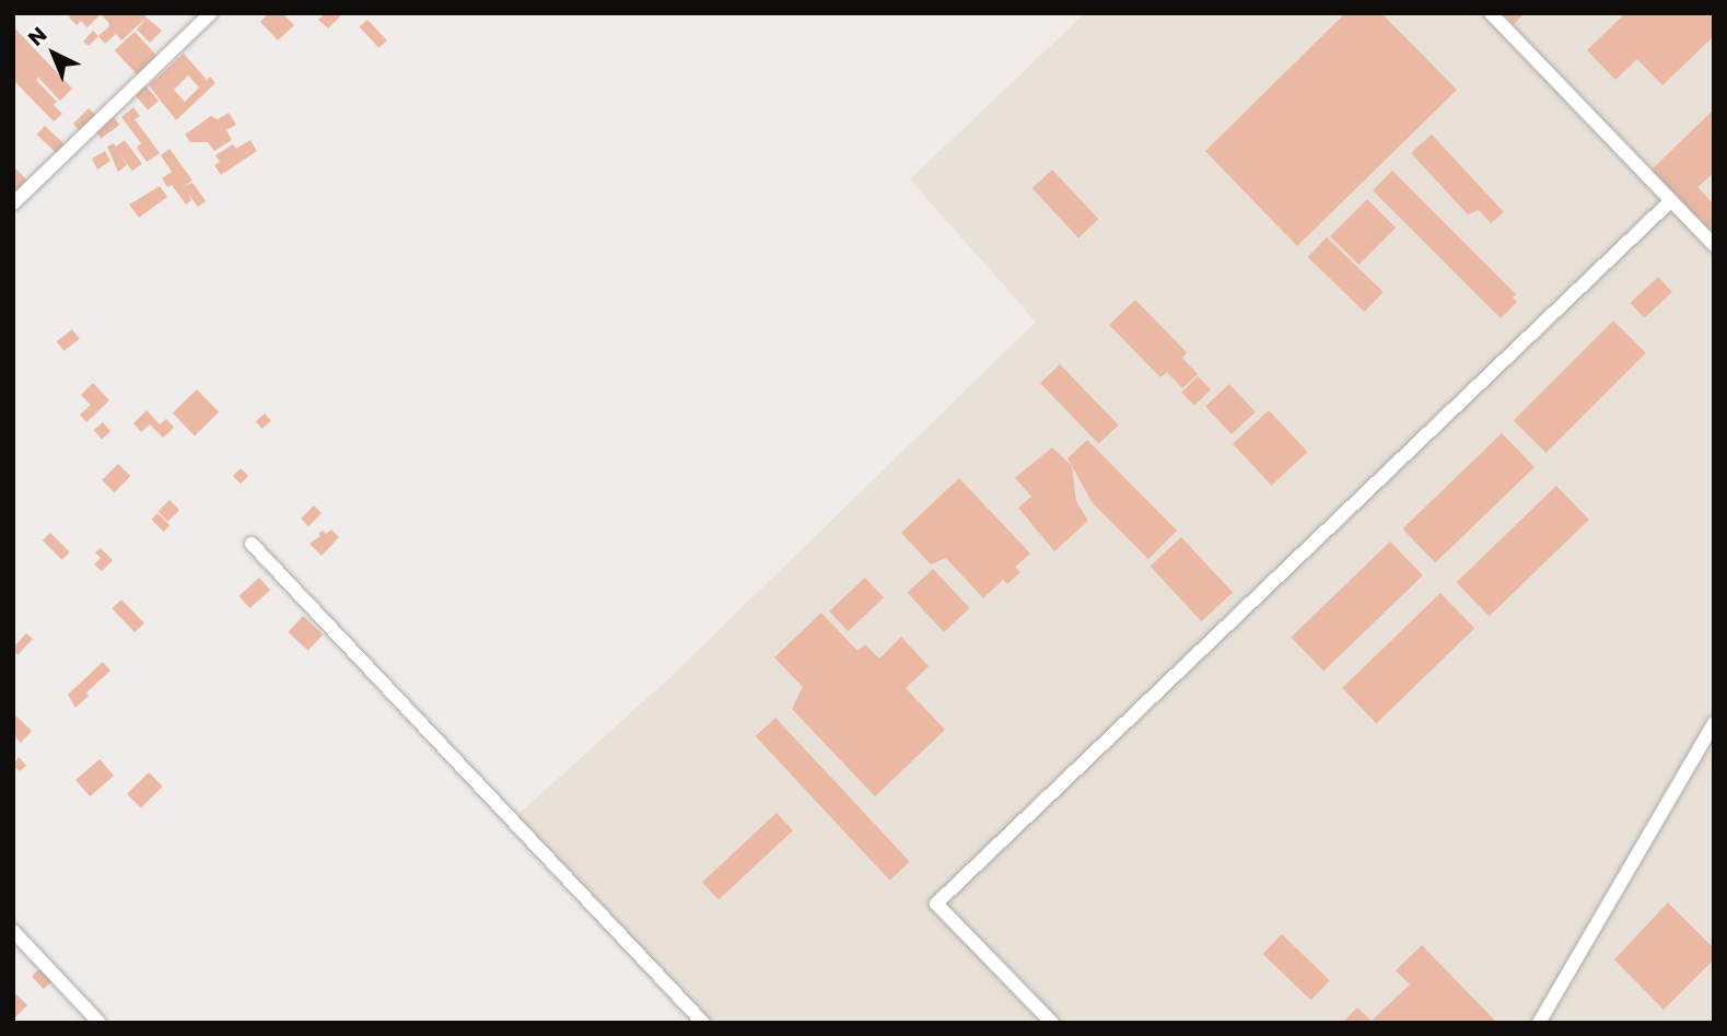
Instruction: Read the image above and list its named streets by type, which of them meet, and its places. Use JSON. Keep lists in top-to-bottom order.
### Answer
{
  "north": "top left"
}
